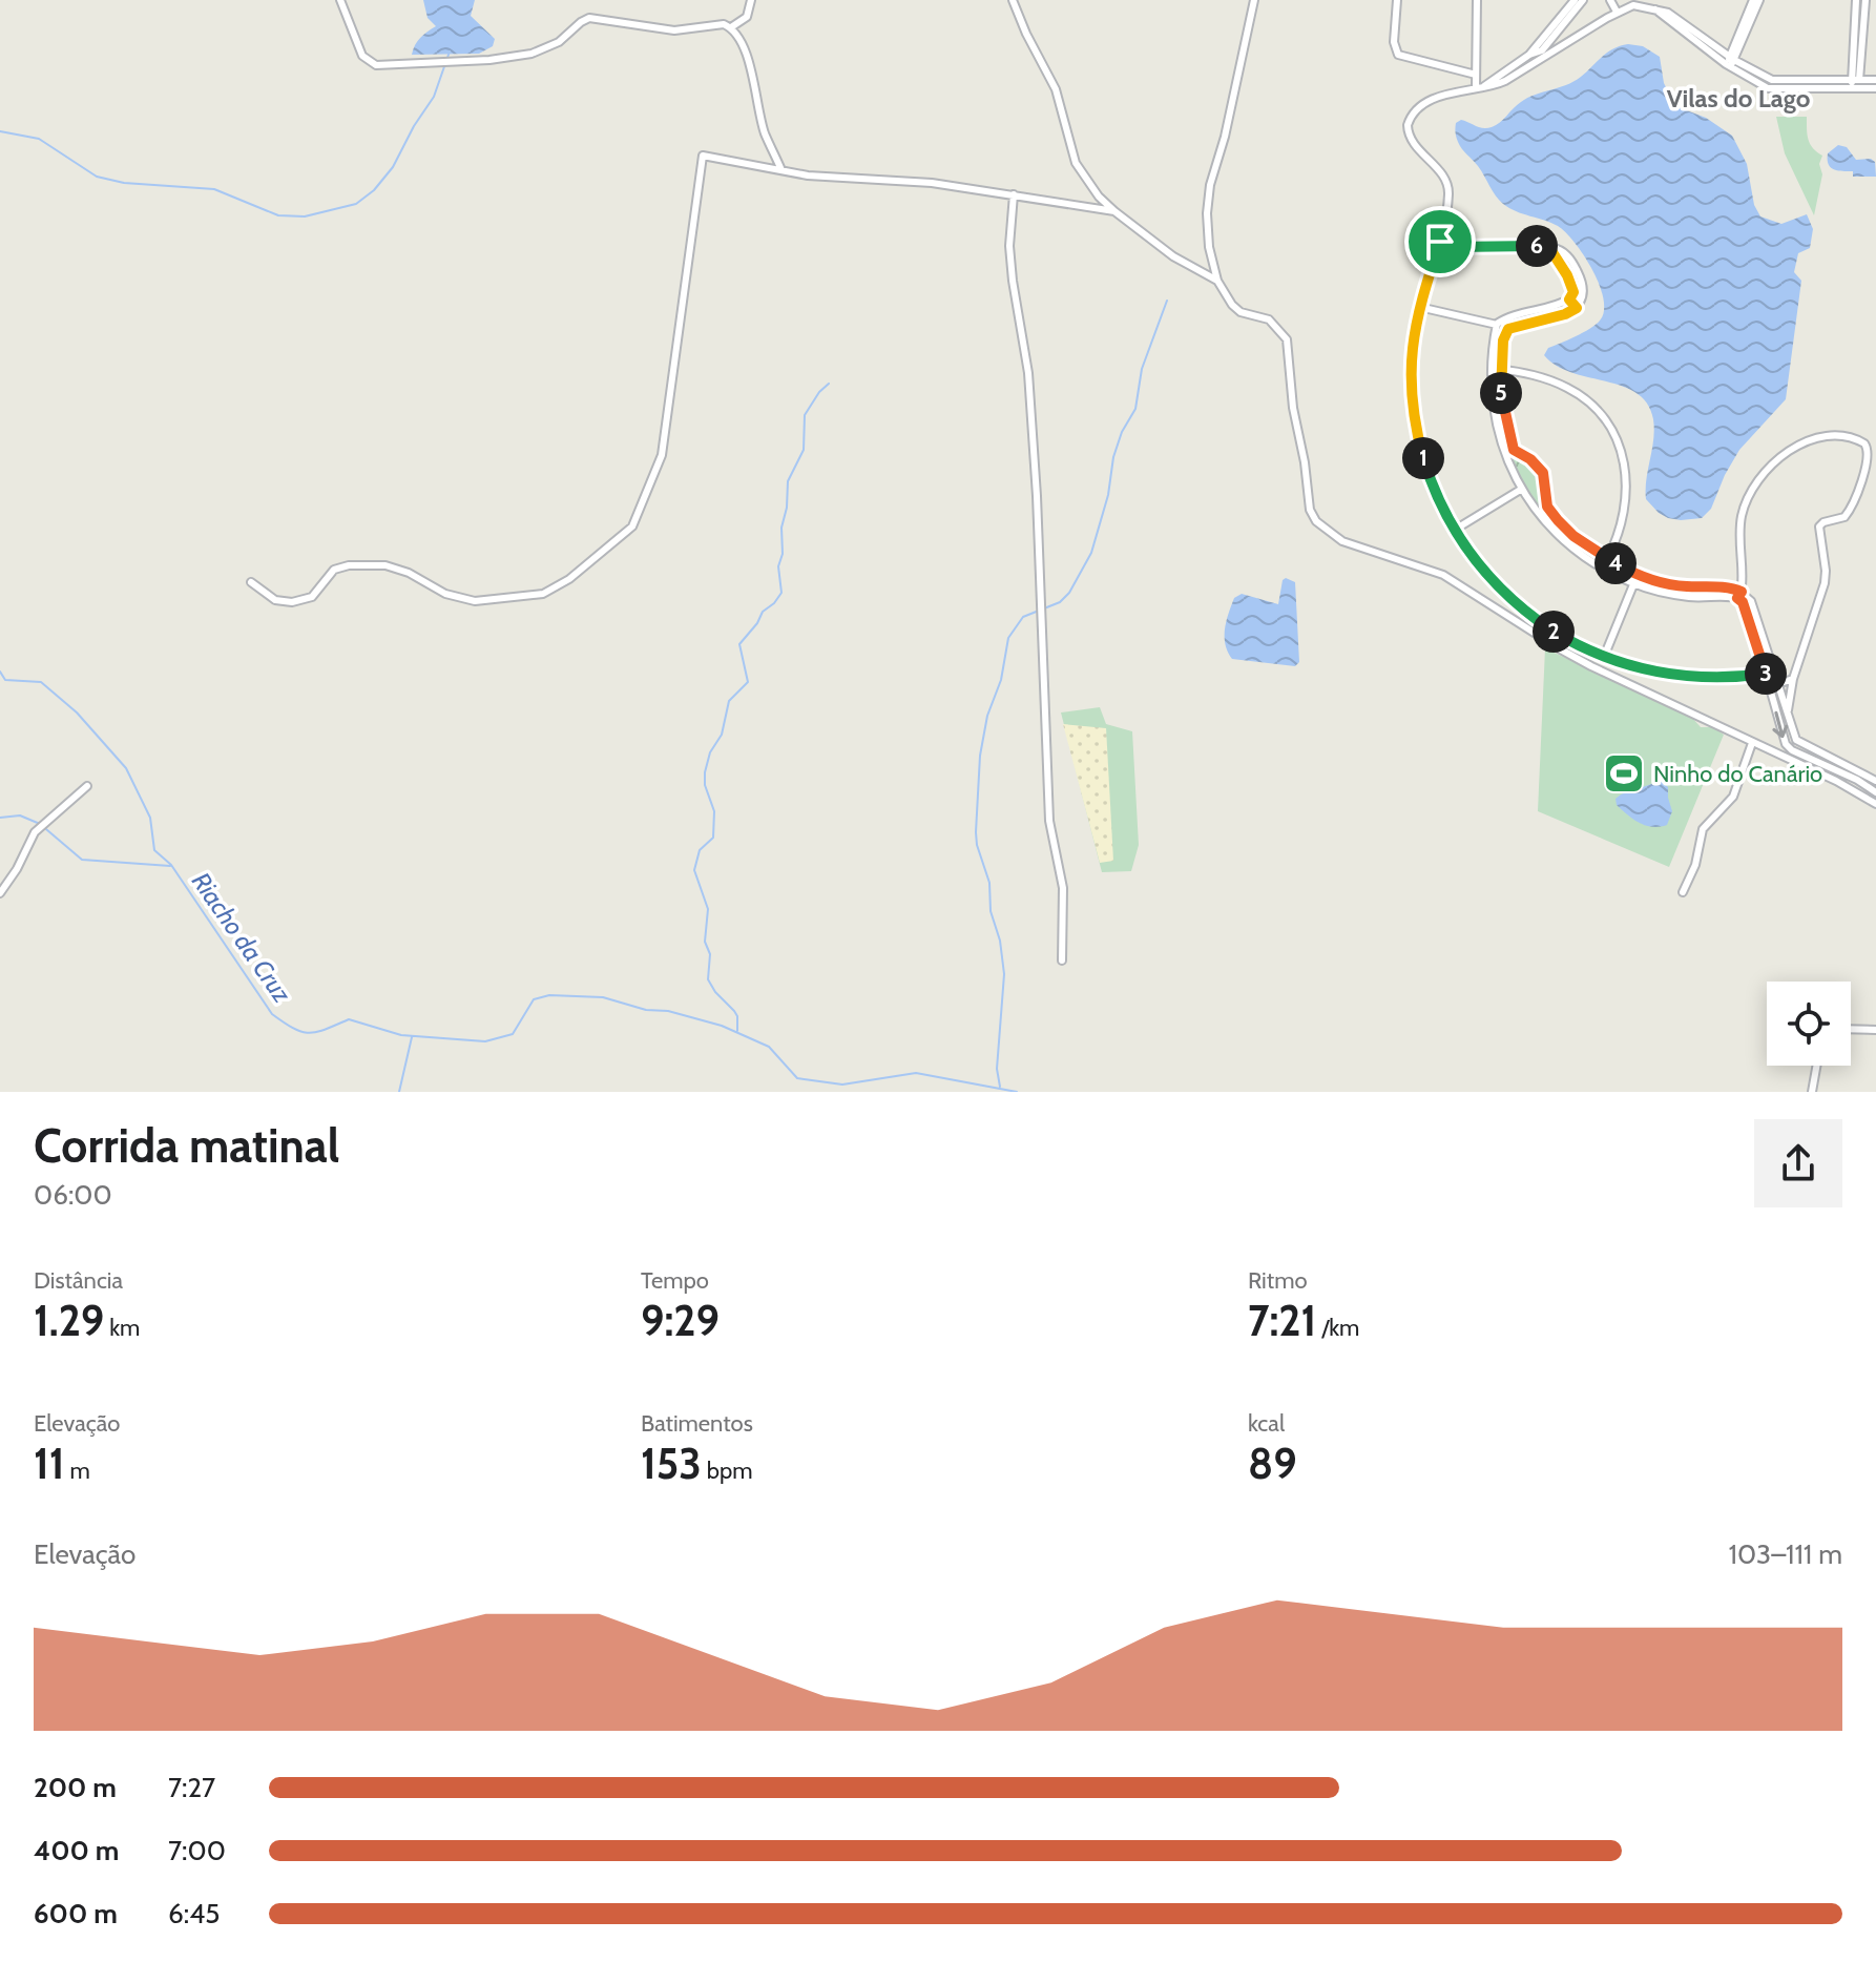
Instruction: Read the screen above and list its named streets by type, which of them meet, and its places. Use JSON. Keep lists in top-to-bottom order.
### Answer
{
  "districts": ["Vilas do Lago"],
  "water": ["Riacho da Cruz"],
  "places": {
    "sports": ["Ninho do Canário"]
  },
  "page": {
    "pins": [
      "6",
      "5",
      "1",
      "4",
      "2",
      "3"
    ],
    "heading": ["Corrida matinal", "06:00"],
    "stats": [
      ["Distância", "1.29 km"],
      ["Tempo", "9:29"],
      ["Ritmo", "7:21 /km"],
      ["Elevação", "11 m"],
      ["Batimentos", "153 bpm"],
      ["kcal", "89"]
    ],
    "chart": ["Elevação", "103–111 m"],
    "list": [
      {
        "name": "200 m",
        "note": "7:27"
      },
      {
        "name": "400 m",
        "note": "7:00"
      },
      {
        "name": "600 m",
        "note": "6:45"
      }
    ]
  }
}
